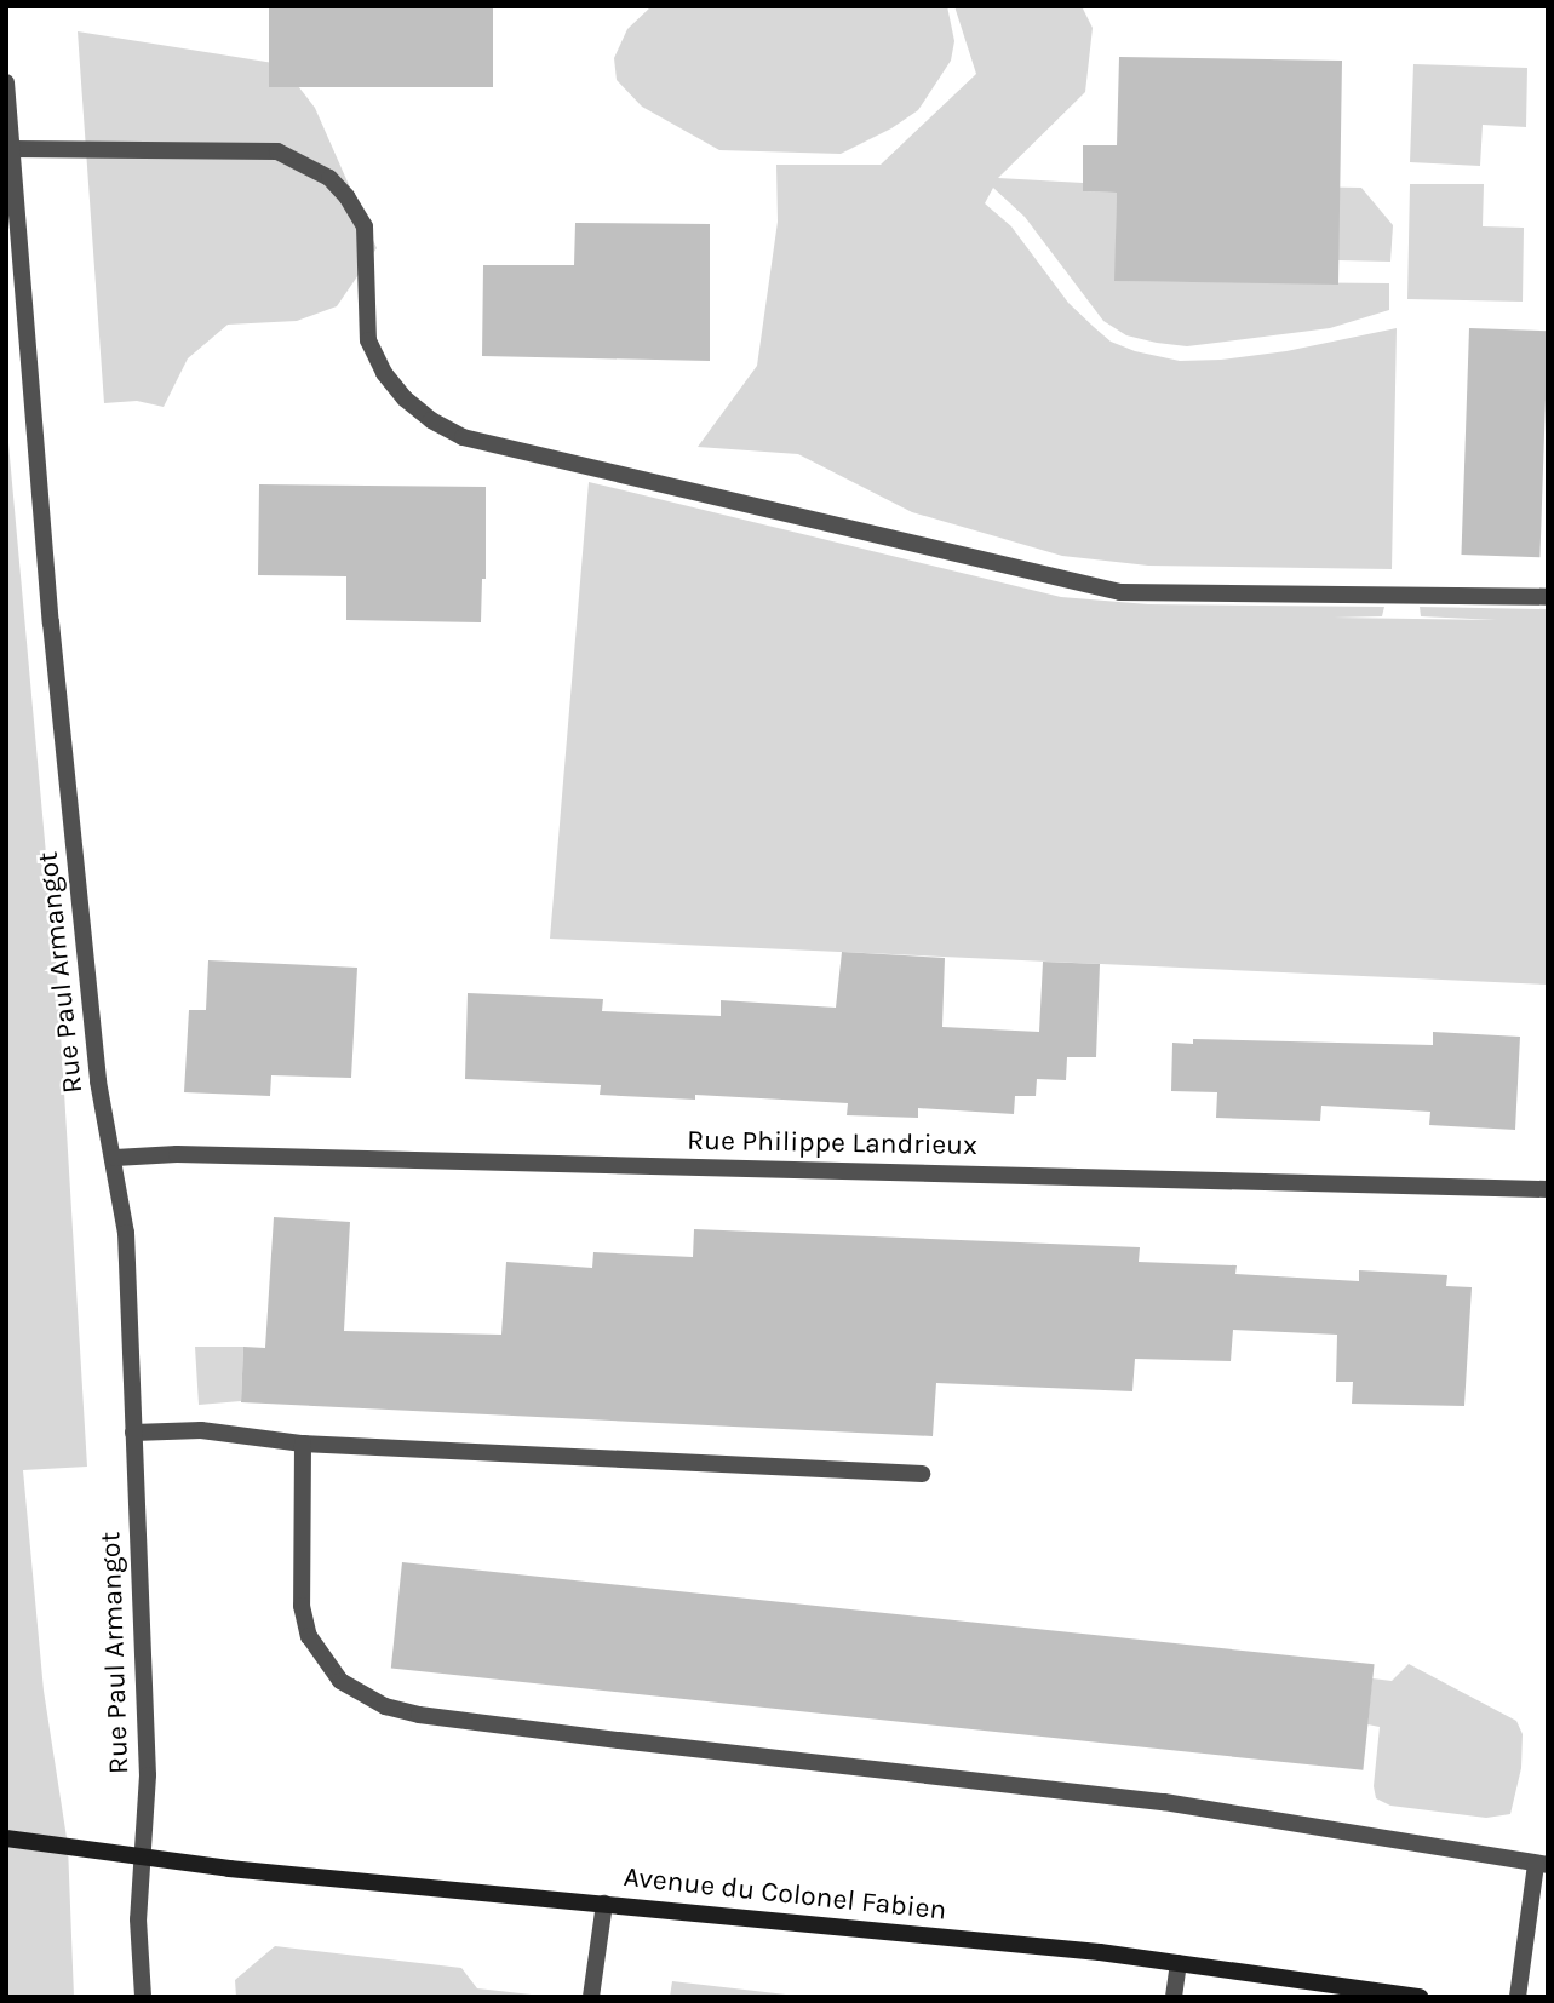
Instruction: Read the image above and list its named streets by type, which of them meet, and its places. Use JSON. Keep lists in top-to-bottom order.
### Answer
{
  "streets": {
    "street": ["Rue Paul Armangot", "Rue Philippe Landrieux", "Avenue du Colonel Fabien"]
  },
  "crossings": [
    ["Rue Paul Armangot", "Rue Philippe Landrieux"],
    ["Rue Paul Armangot", "Avenue du Colonel Fabien"]
  ]
}
